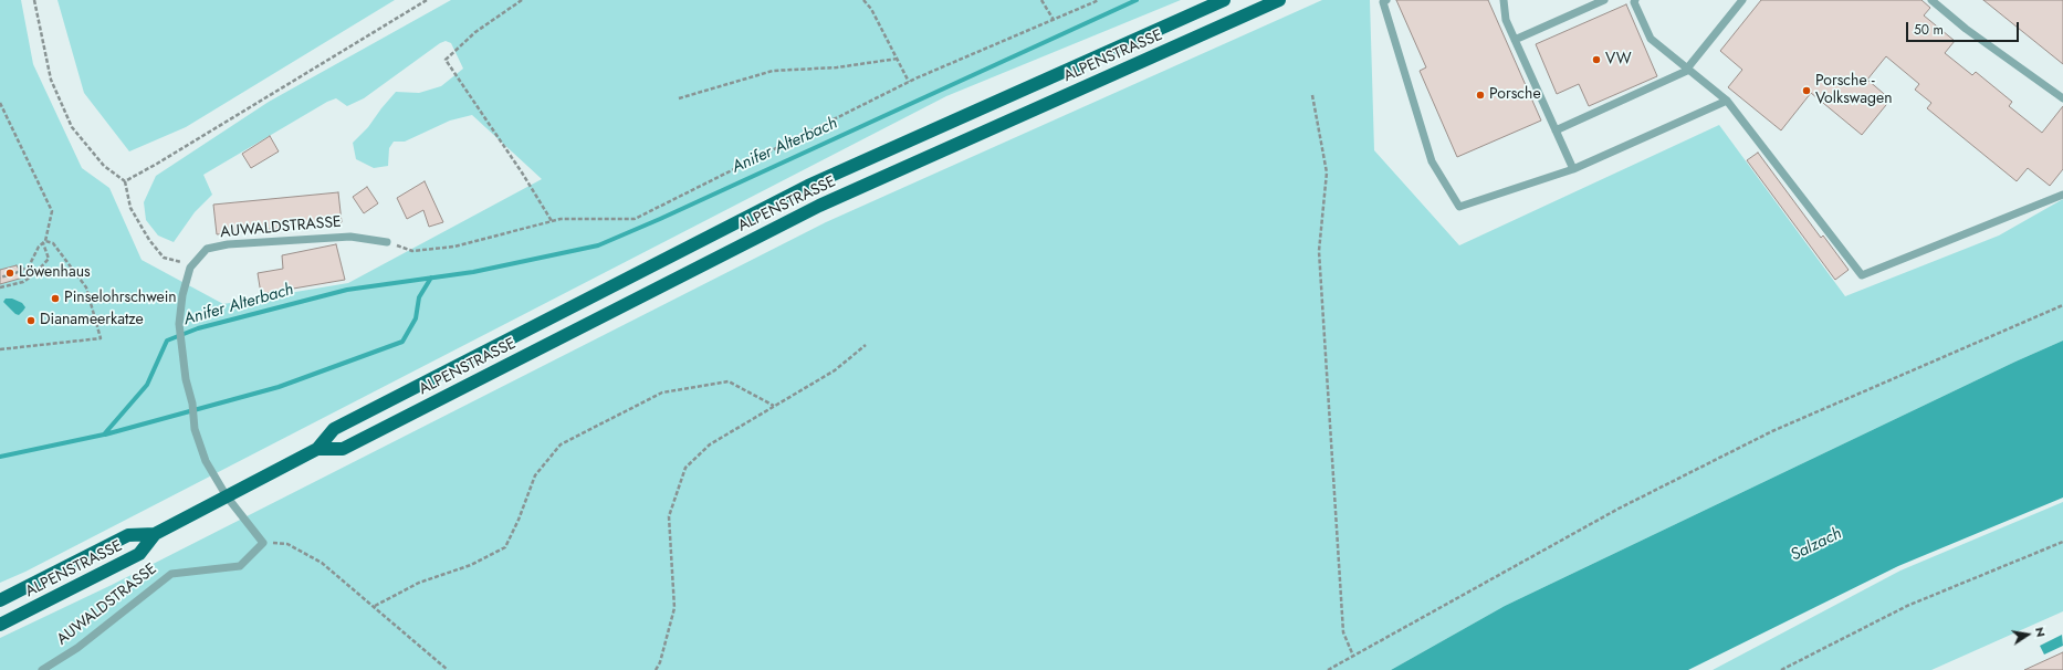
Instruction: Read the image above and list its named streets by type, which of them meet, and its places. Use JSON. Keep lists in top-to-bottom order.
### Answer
{
  "streets": {
    "main road": ["ALPENSTRASSE"],
    "lane": ["AUWALDSTRASSE"]
  },
  "crossings": [
    ["ALPENSTRASSE", "AUWALDSTRASSE"]
  ],
  "water": ["Anifer Alterbach", "Salzach"],
  "places": [
    "VW",
    "Porsche - Volkswagen",
    "Porsche",
    "Löwenhaus",
    "Pinselohrschwein",
    "Dianameerkatze"
  ],
  "scale_bar": "50 m",
  "north": "right"
}
